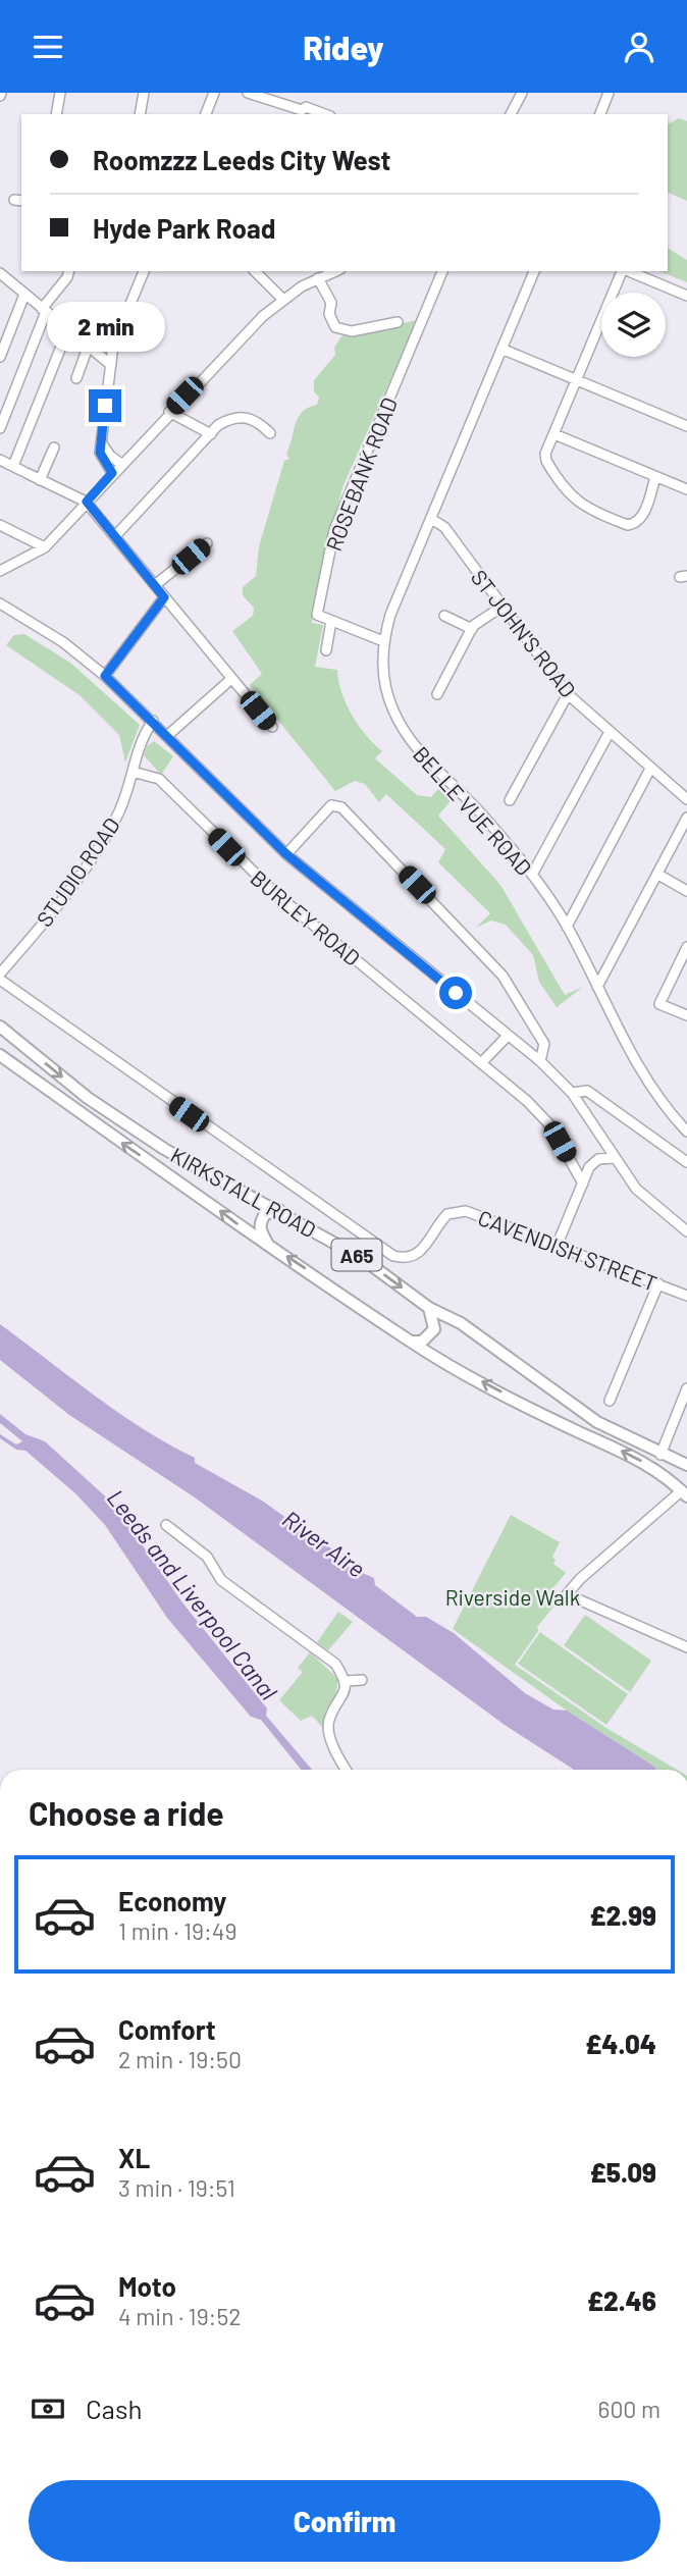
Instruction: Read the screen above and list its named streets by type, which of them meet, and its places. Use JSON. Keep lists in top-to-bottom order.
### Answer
{
  "streets": {
    "main road": ["KIRKSTALL ROAD", "A65"],
    "street": [
      "ROSEBANK ROAD",
      "ST JOHN'S ROAD",
      "BELLE VUE ROAD",
      "STUDIO ROAD",
      "BURLEY ROAD",
      "CAVENDISH STREET"
    ]
  },
  "crossings": [
    ["ST JOHN'S ROAD", "BELLE VUE ROAD"],
    ["STUDIO ROAD", "BURLEY ROAD"],
    ["STUDIO ROAD", "CAVENDISH STREET"],
    ["KIRKSTALL ROAD", "A65"]
  ],
  "water": ["River Aire", "Leeds and Liverpool Canal"],
  "parks": ["Riverside Walk"],
  "page": {
    "header": "Ridey",
    "banner": ["Roomzzz Leeds City West", "Hyde Park Road"],
    "bubble": "2 min",
    "heading": "Choose a ride",
    "list": [
      {
        "name": "Economy",
        "note": "1 min · 19:49",
        "value": "£2.99"
      },
      {
        "name": "Comfort",
        "note": "2 min · 19:50",
        "value": "£4.04"
      },
      {
        "name": "XL",
        "note": "3 min · 19:51",
        "value": "£5.09"
      },
      {
        "name": "Moto",
        "note": "4 min · 19:52",
        "value": "£2.46"
      }
    ],
    "pay": ["Cash", "600 m"],
    "buttons": "Confirm"
  }
}
